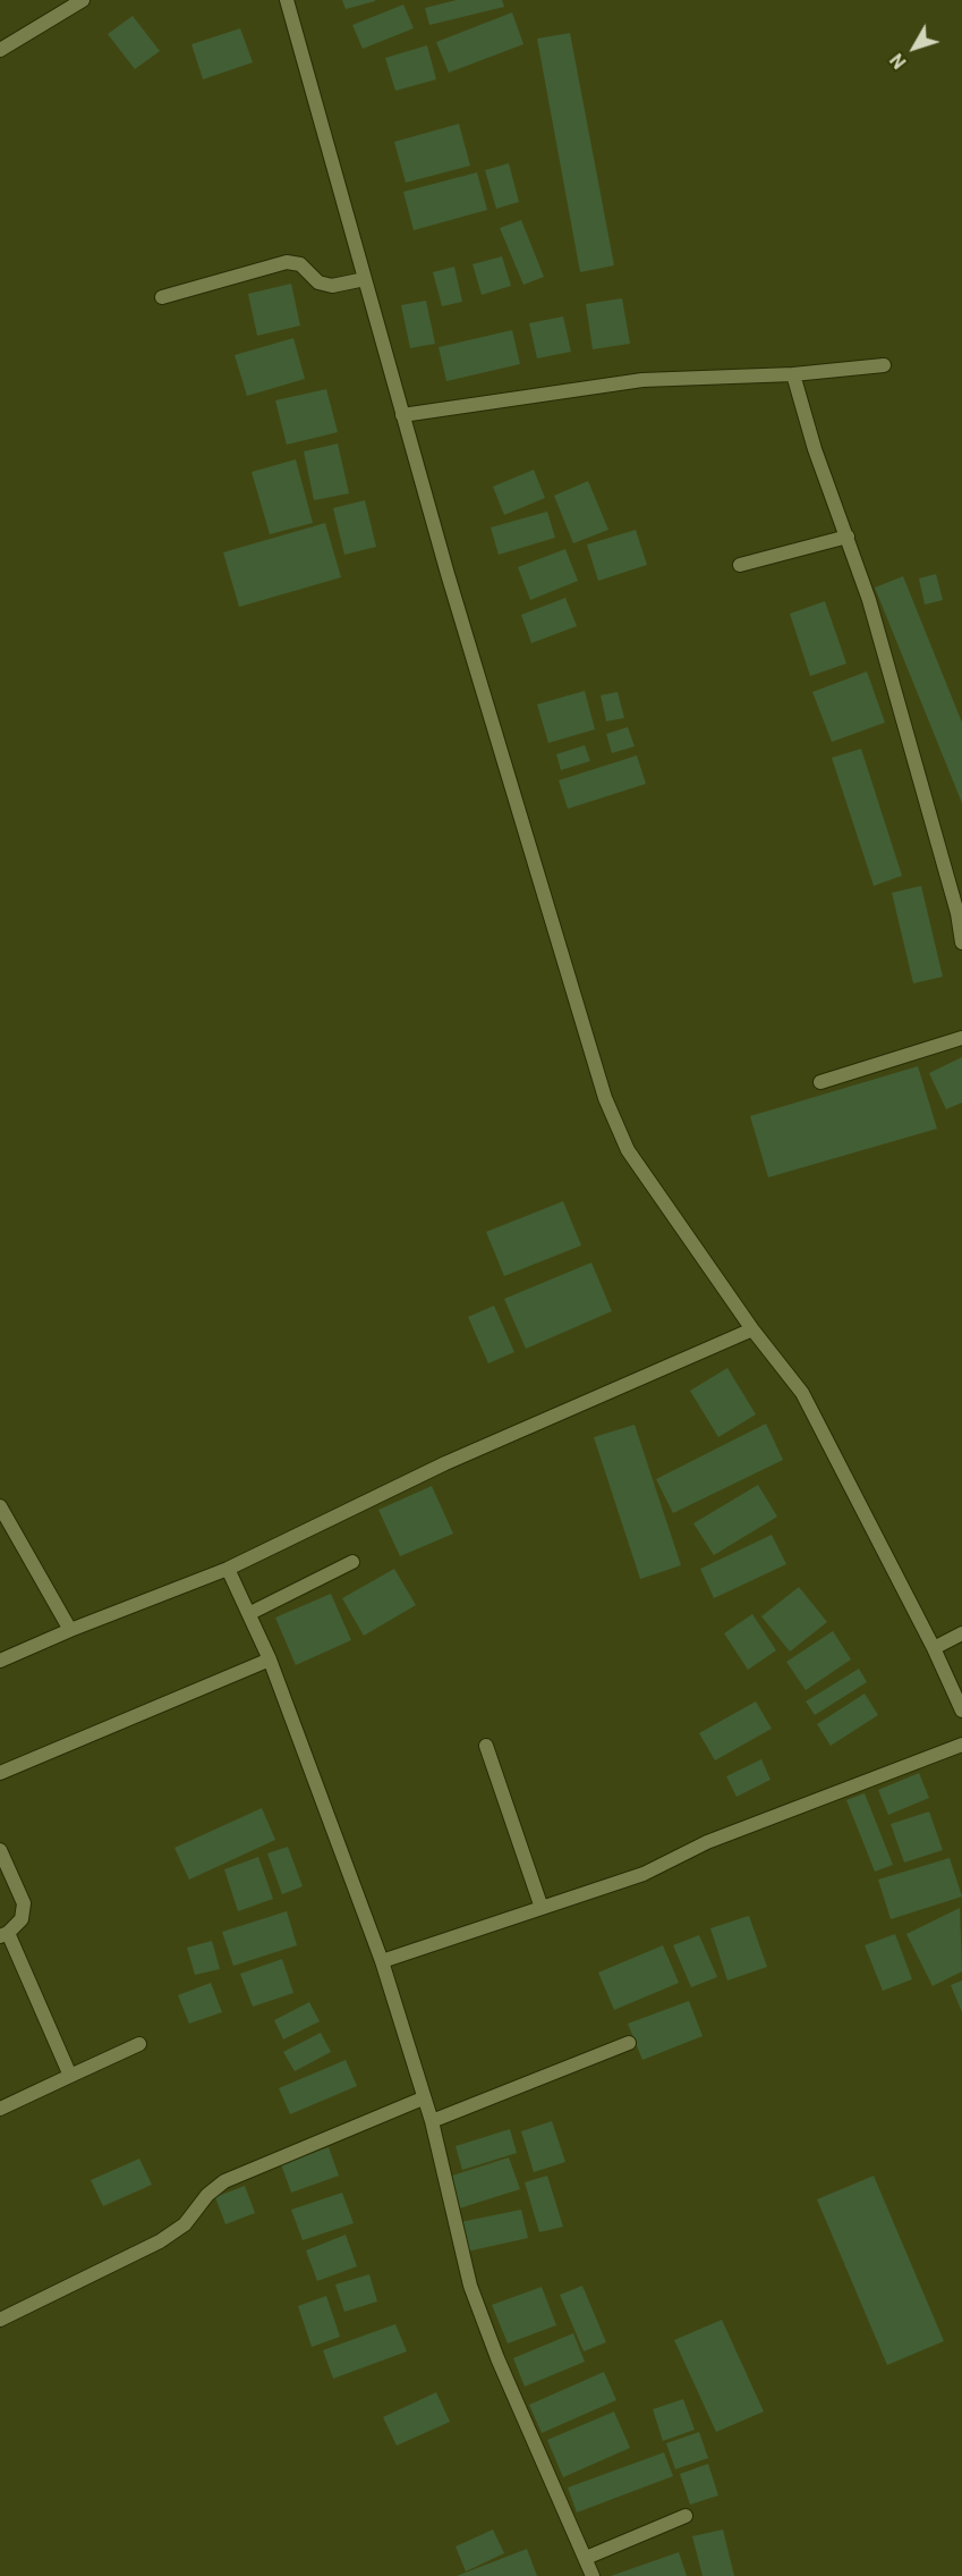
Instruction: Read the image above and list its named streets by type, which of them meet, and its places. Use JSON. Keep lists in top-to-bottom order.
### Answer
{
  "north": "bottom left"
}
